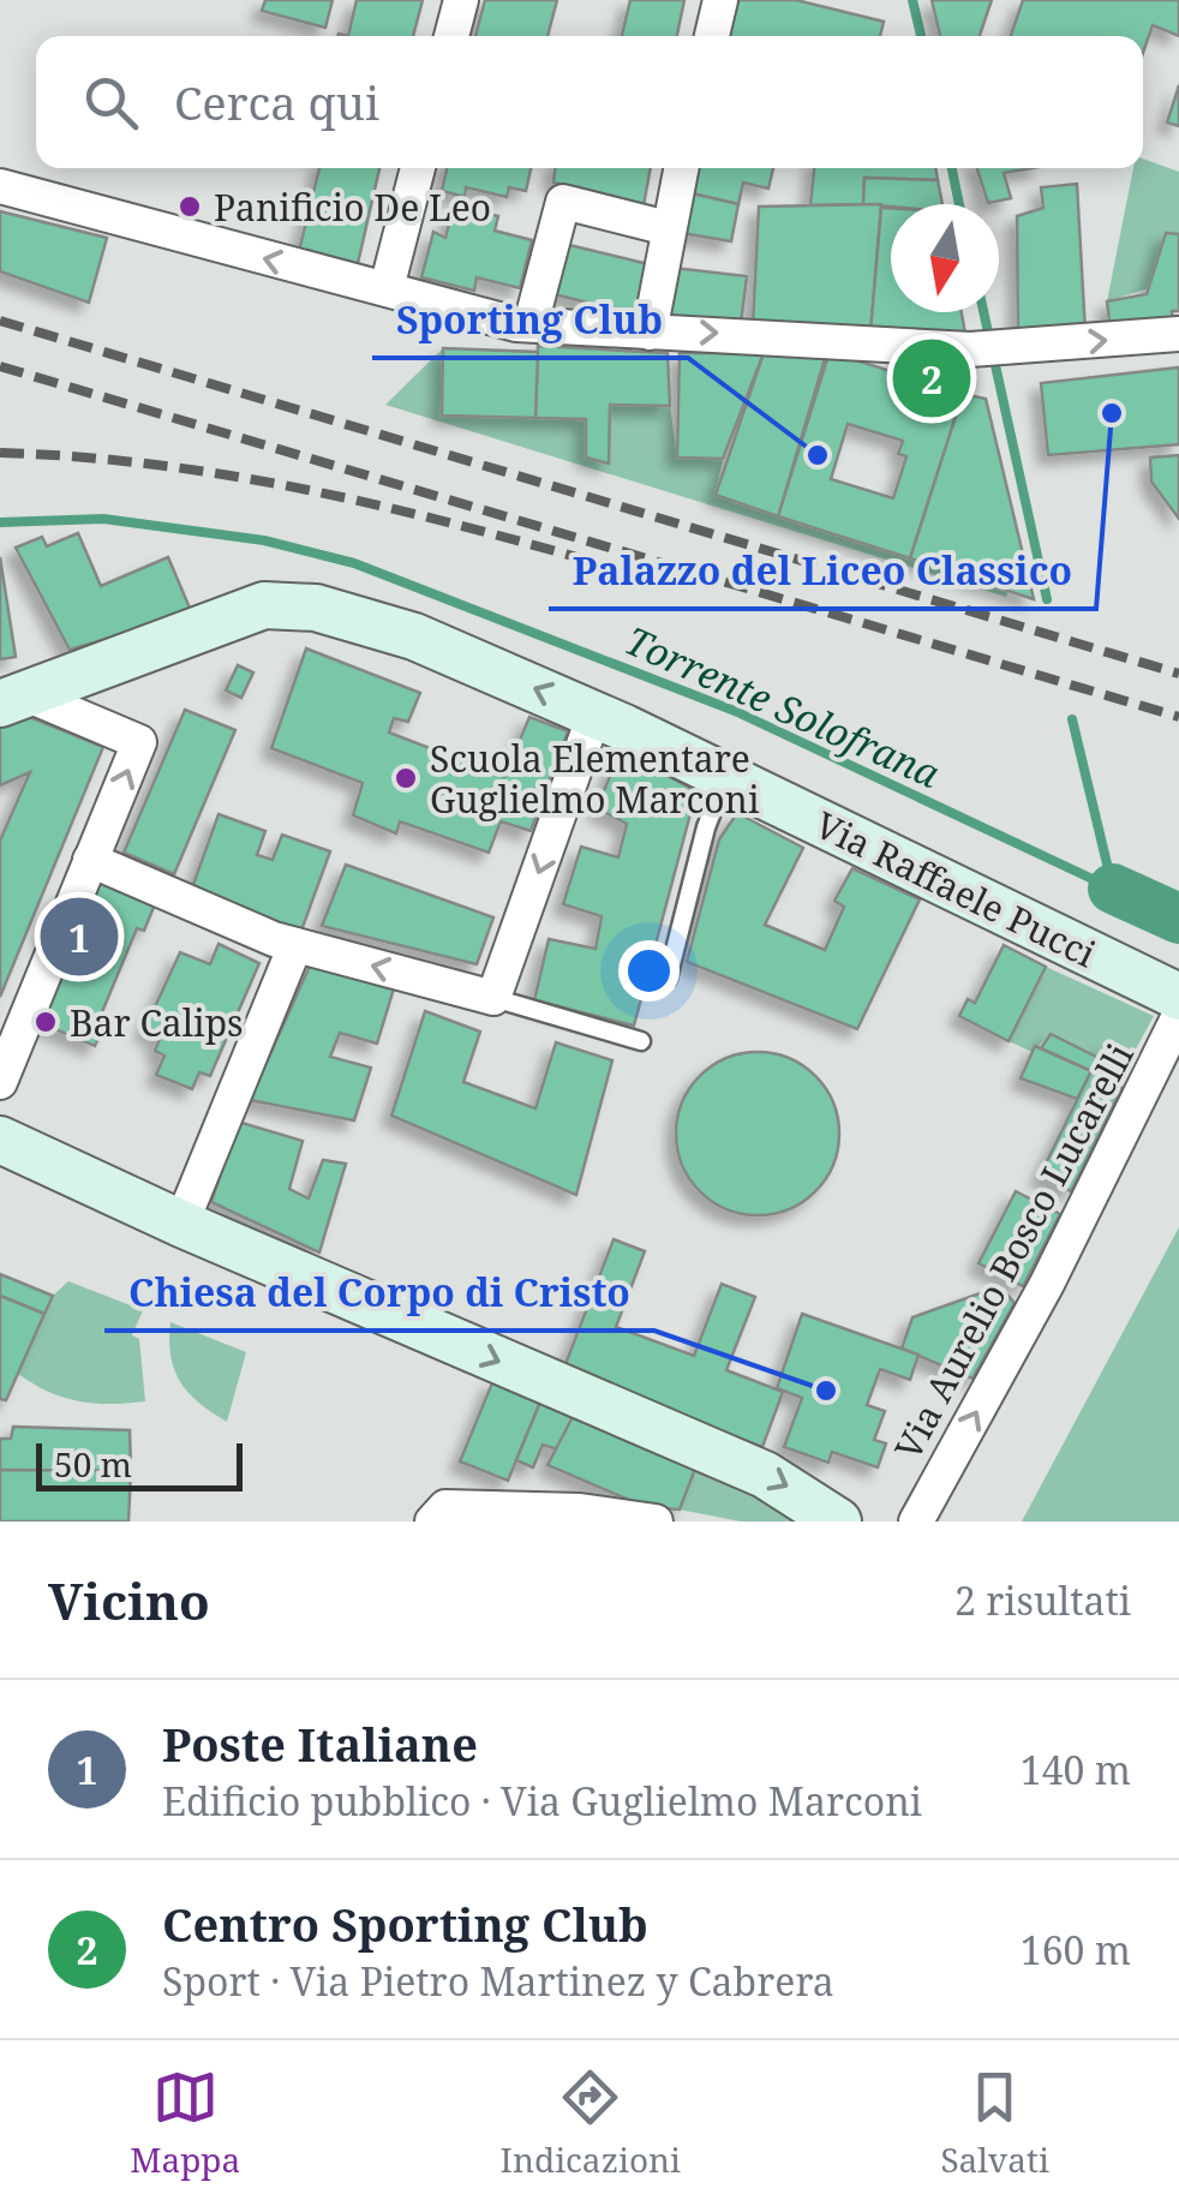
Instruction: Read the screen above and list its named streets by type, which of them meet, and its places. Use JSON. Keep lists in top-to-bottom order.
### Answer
{
  "streets": {
    "main road": ["Via Raffaele Pucci"],
    "street": ["Via Aurelio Bosco Lucarelli"]
  },
  "crossings": [
    ["Via Raffaele Pucci", "Via Aurelio Bosco Lucarelli"]
  ],
  "one_way": ["Via Raffaele Pucci", "Via Aurelio Bosco Lucarelli"],
  "water": ["Torrente Solofrana"],
  "places": [
    "Panificio De Leo",
    "Palazzo del Liceo Classico",
    "Sporting Club",
    "Scuola Elementare Guglielmo Marconi",
    "Bar Calips",
    "Chiesa del Corpo di Cristo"
  ],
  "scale_bar": "50 m",
  "north": "bottom",
  "page": {
    "search": "Cerca qui",
    "pins": ["2", "1"],
    "scale": "50 m",
    "heading": ["Vicino", "2 risultati"],
    "list": [
      {
        "mark": "1",
        "name": "Poste Italiane",
        "note": "Edificio pubblico · Via Guglielmo Marconi",
        "value": "140 m"
      },
      {
        "mark": "2",
        "name": "Centro Sporting Club",
        "note": "Sport · Via Pietro Martinez y Cabrera",
        "value": "160 m"
      }
    ],
    "nav": ["Mappa", "Indicazioni", "Salvati"]
  }
}
